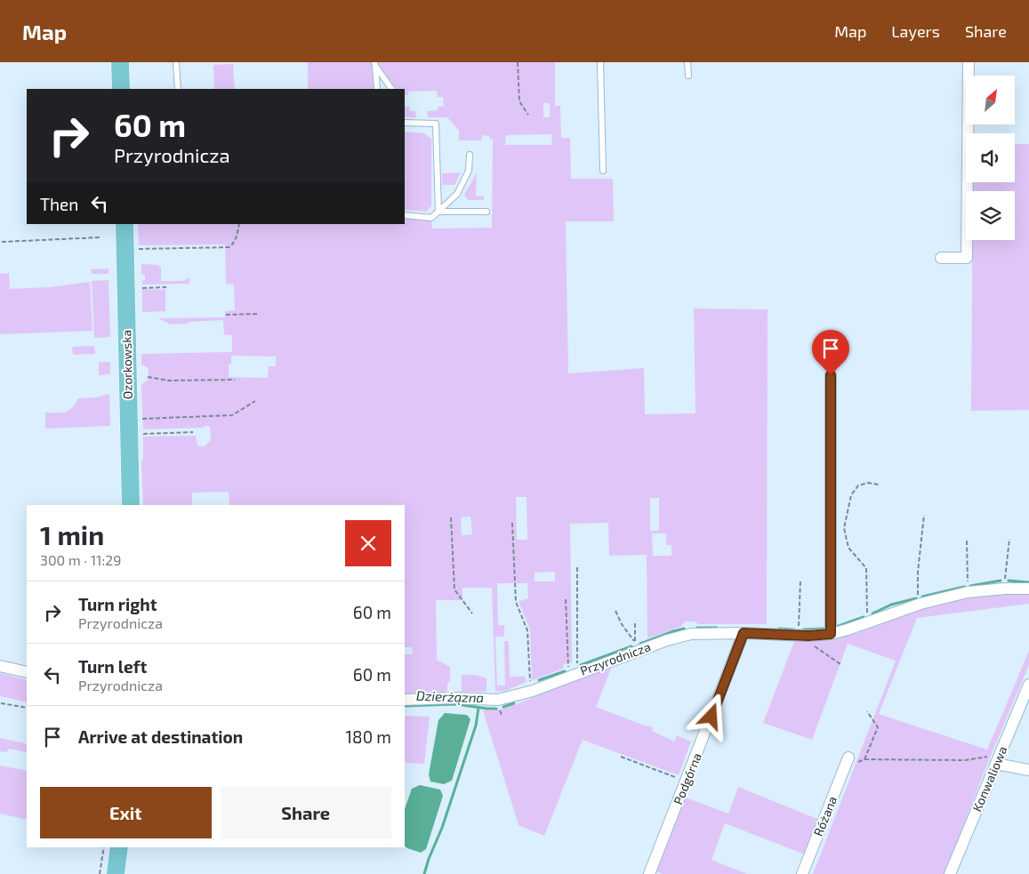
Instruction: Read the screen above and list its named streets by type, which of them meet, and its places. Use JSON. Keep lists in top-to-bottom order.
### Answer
{
  "streets": {
    "main road": ["Ozorkowska"],
    "street": [
      "Przyrodnicza",
      "Podgórna",
      "Konwaliowa",
      "Różana"
    ]
  },
  "crossings": [
    ["Przyrodnicza", "Podgórna"]
  ],
  "water": ["Dzierżązna"],
  "north": "top right",
  "page": {
    "header": "Map",
    "nav": ["Map", "Layers", "Share"],
    "turn": ["60 m", "Przyrodnicza"],
    "then": "Then",
    "heading": ["1 min", "300 m · 11:29"],
    "list": [
      {
        "name": "Turn right",
        "note": "Przyrodnicza",
        "value": "60 m"
      },
      {
        "name": "Turn left",
        "note": "Przyrodnicza",
        "value": "60 m"
      },
      {
        "name": "Arrive at destination",
        "value": "180 m"
      }
    ],
    "buttons": ["Exit", "Share"]
  }
}
